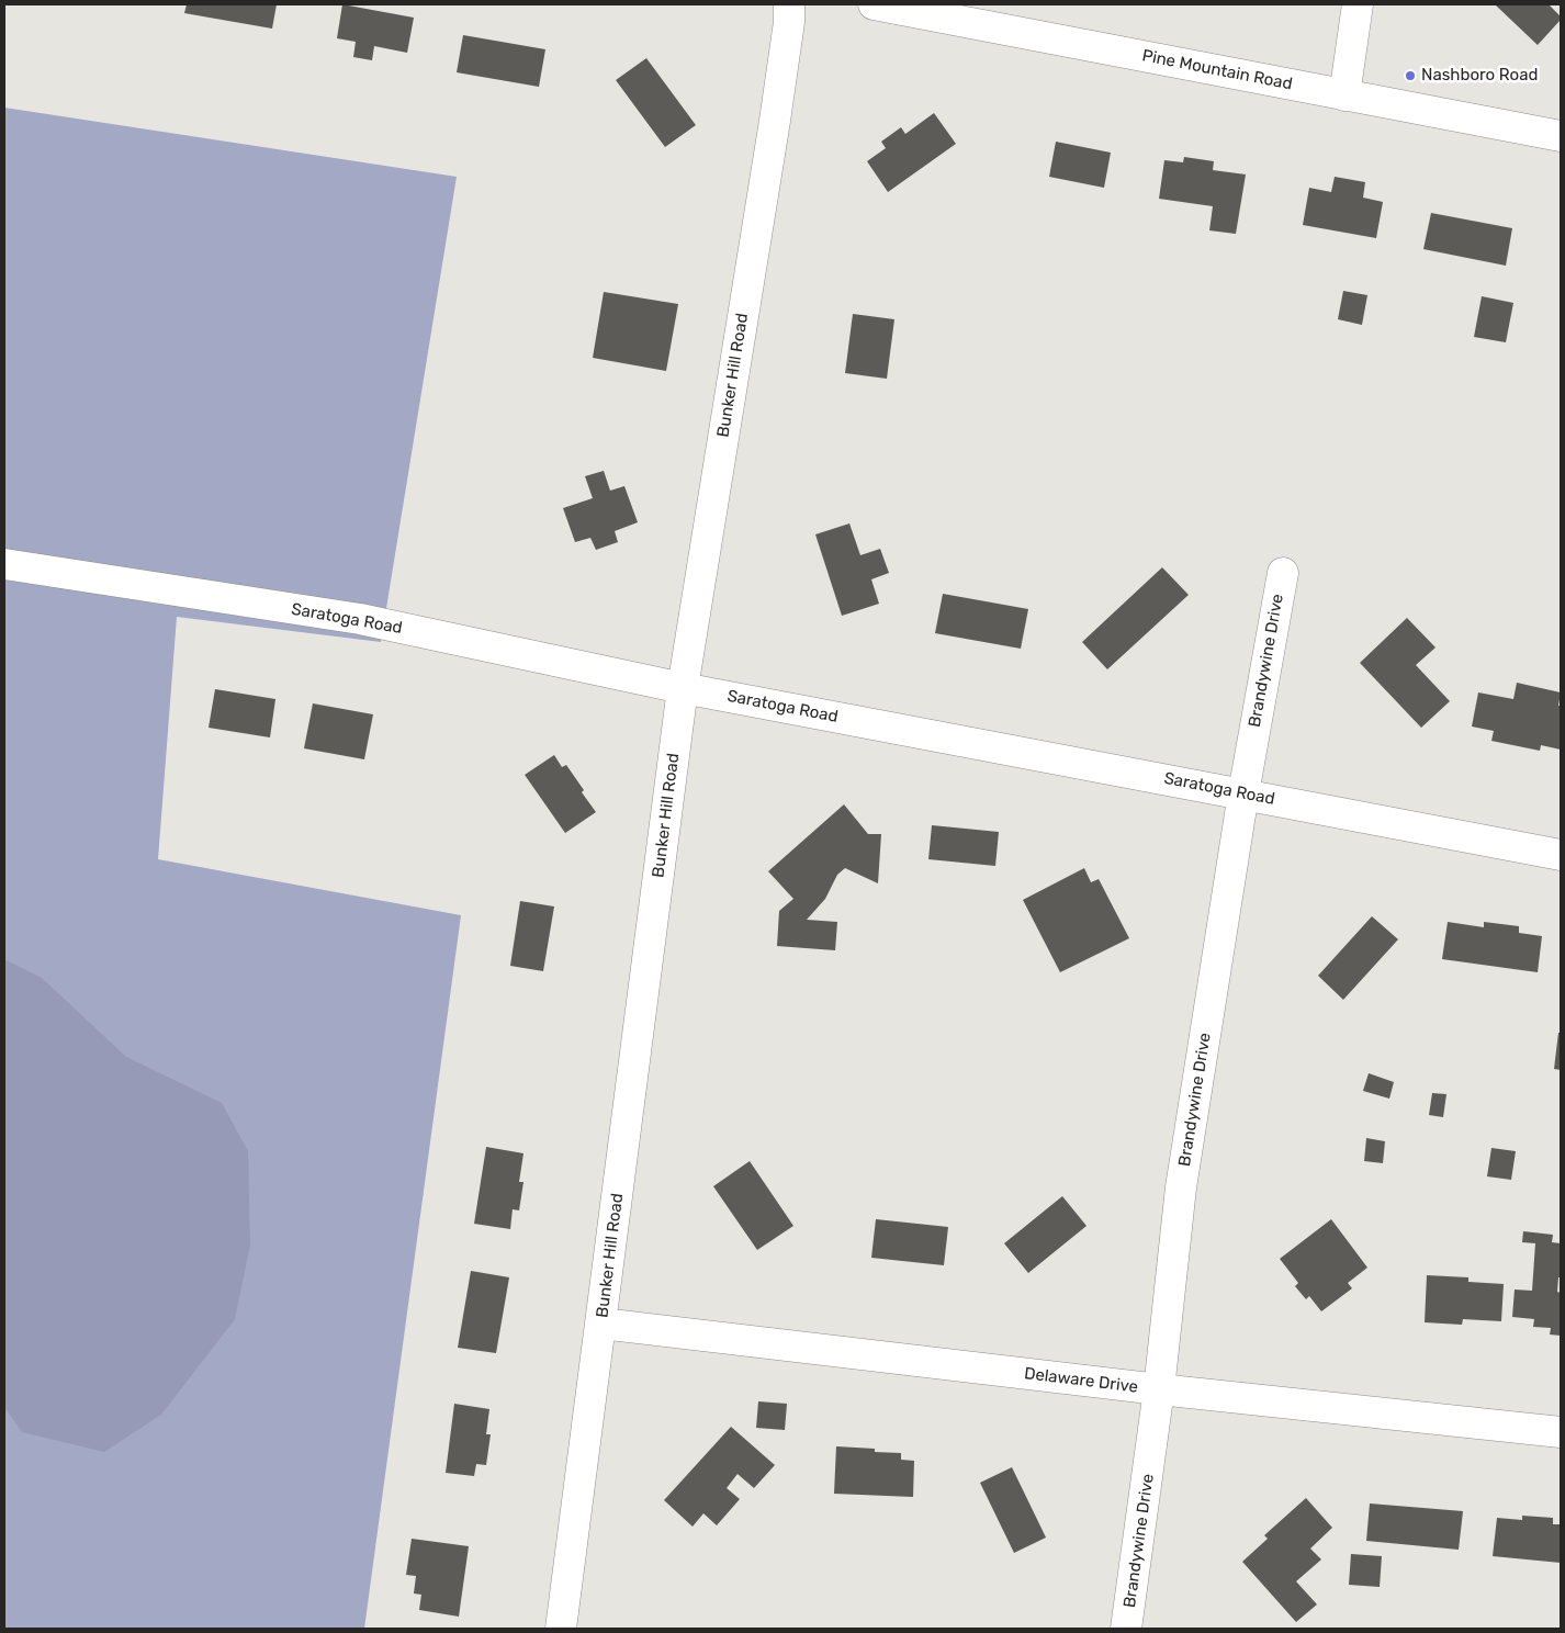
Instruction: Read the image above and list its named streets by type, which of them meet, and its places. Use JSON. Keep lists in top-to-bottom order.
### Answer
{
  "streets": {
    "street": [
      "Pine Mountain Road",
      "Bunker Hill Road",
      "Saratoga Road",
      "Brandywine Drive",
      "Delaware Drive"
    ]
  },
  "crossings": [
    ["Bunker Hill Road", "Saratoga Road"],
    ["Bunker Hill Road", "Delaware Drive"],
    ["Saratoga Road", "Brandywine Drive"],
    ["Brandywine Drive", "Delaware Drive"]
  ],
  "places": ["Nashboro Road"]
}
